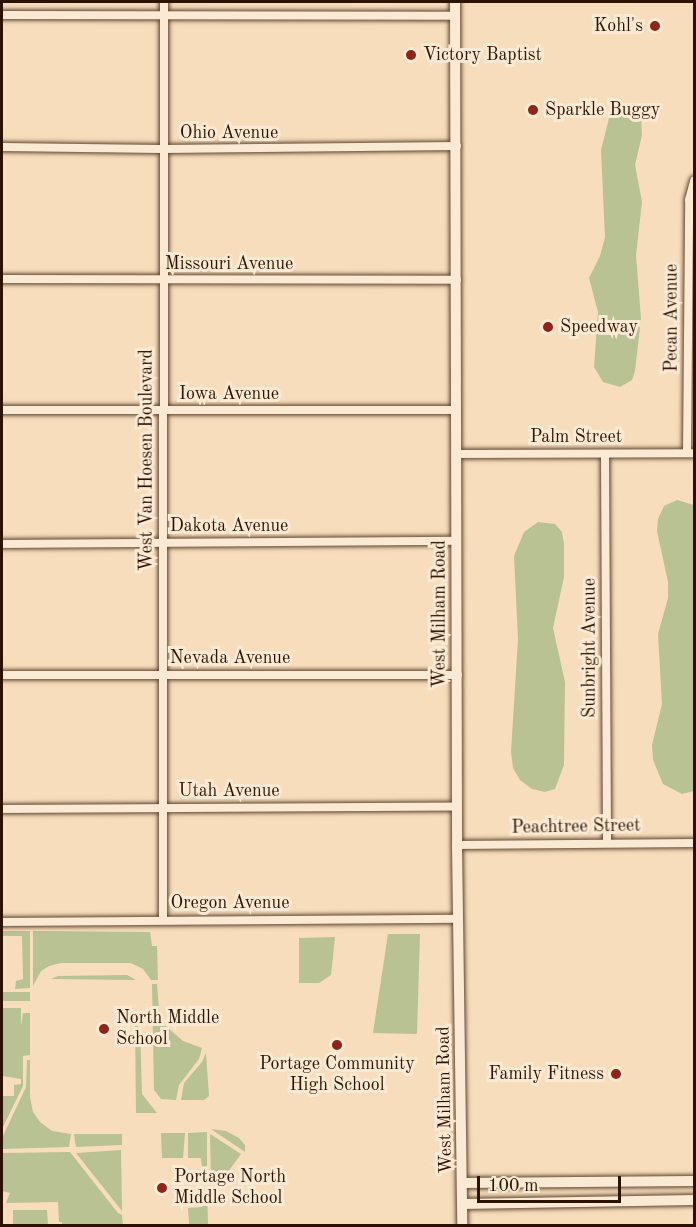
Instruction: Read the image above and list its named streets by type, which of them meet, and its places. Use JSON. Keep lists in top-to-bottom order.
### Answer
{
  "streets": {
    "street": [
      "Ohio Avenue",
      "Missouri Avenue",
      "Pecan Avenue",
      "Iowa Avenue",
      "Palm Street",
      "West Van Hoesen Boulevard",
      "Dakota Avenue",
      "West Milham Road",
      "Sunbright Avenue",
      "Nevada Avenue",
      "Utah Avenue",
      "Peachtree Street",
      "Oregon Avenue"
    ]
  },
  "crossings": [
    ["Ohio Avenue", "West Van Hoesen Boulevard"],
    ["Ohio Avenue", "West Milham Road"],
    ["Missouri Avenue", "West Van Hoesen Boulevard"],
    ["Missouri Avenue", "West Milham Road"],
    ["Pecan Avenue", "Palm Street"],
    ["Iowa Avenue", "West Van Hoesen Boulevard"],
    ["Iowa Avenue", "West Milham Road"],
    ["Palm Street", "West Milham Road"],
    ["Palm Street", "Sunbright Avenue"],
    ["West Van Hoesen Boulevard", "Dakota Avenue"],
    ["West Van Hoesen Boulevard", "Nevada Avenue"],
    ["West Van Hoesen Boulevard", "Utah Avenue"],
    ["West Van Hoesen Boulevard", "Oregon Avenue"],
    ["Dakota Avenue", "West Milham Road"],
    ["West Milham Road", "Nevada Avenue"],
    ["West Milham Road", "Utah Avenue"],
    ["West Milham Road", "Peachtree Street"],
    ["West Milham Road", "Oregon Avenue"],
    ["Sunbright Avenue", "Peachtree Street"]
  ],
  "places": [
    "Kohl's",
    "Victory Baptist",
    "Sparkle Buggy",
    "Speedway",
    "North Middle School",
    "Portage Community High School",
    "Family Fitness",
    "Portage North Middle School"
  ],
  "scale_bar": "100 m"
}
